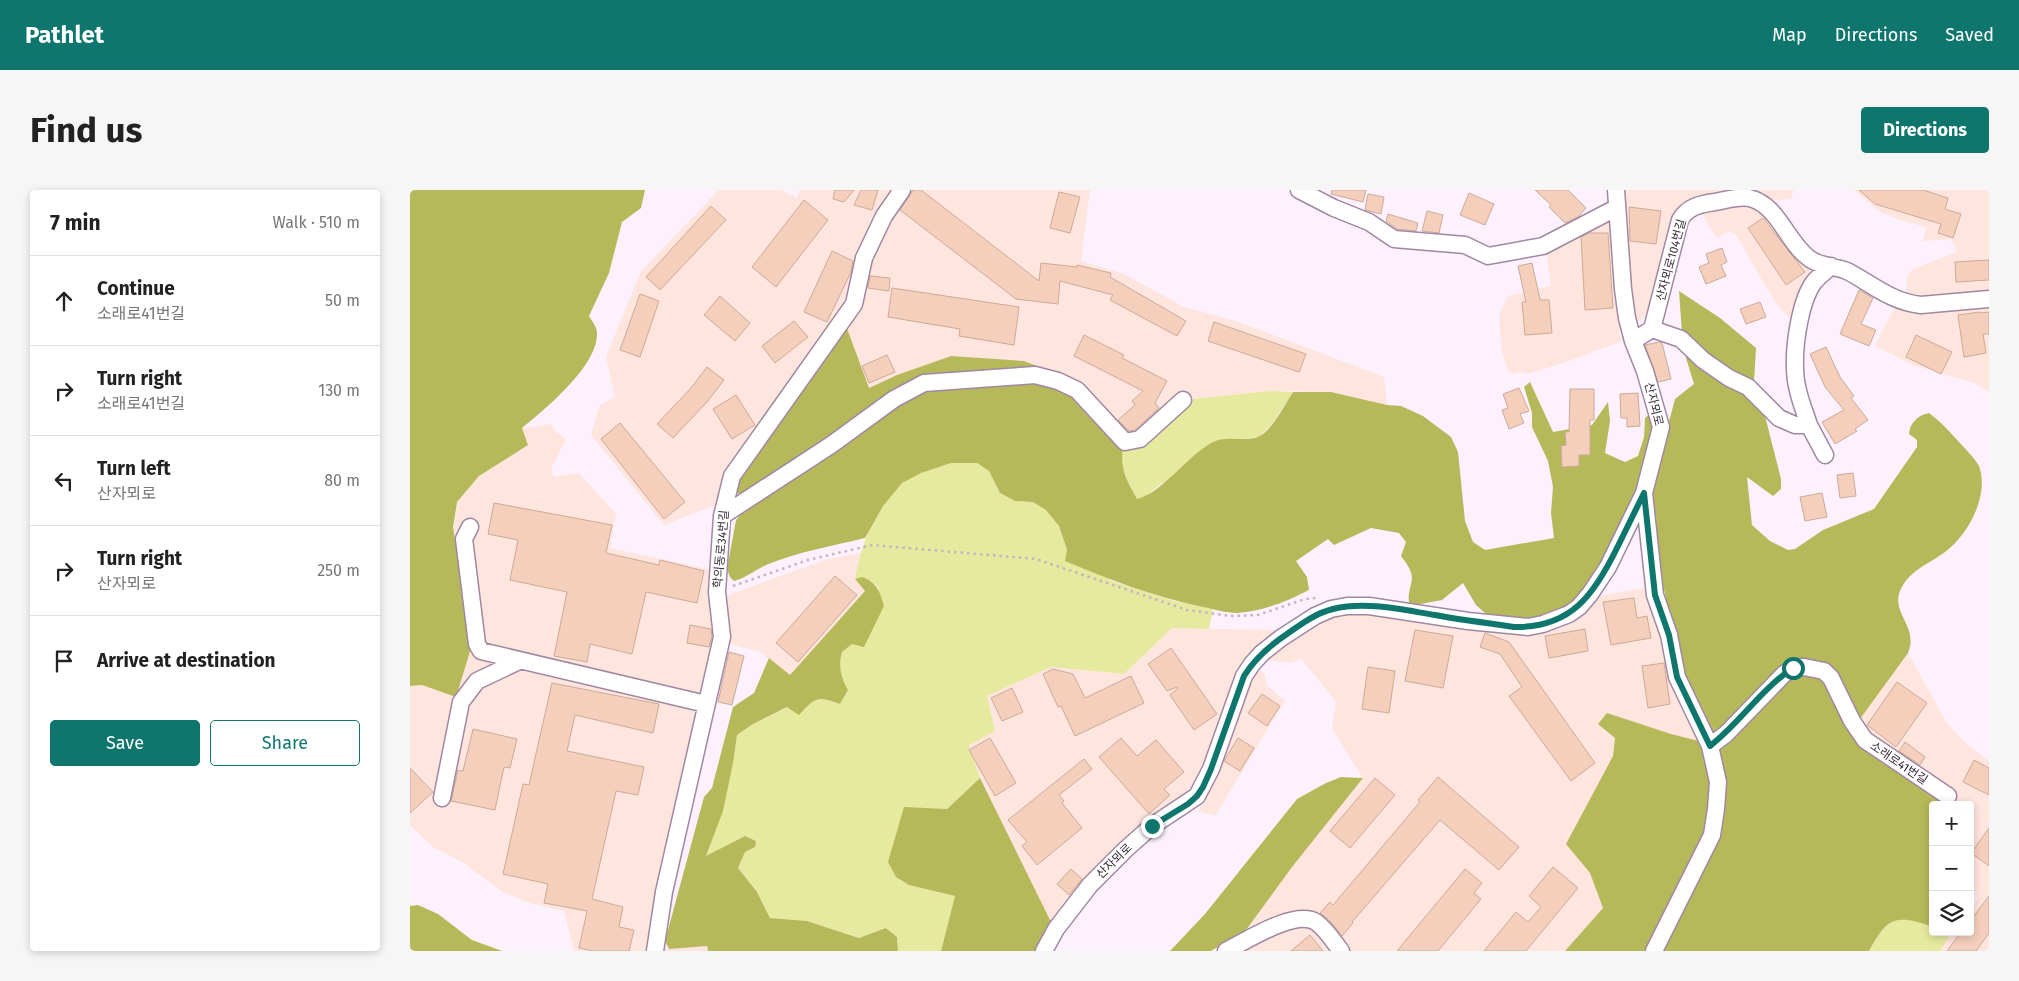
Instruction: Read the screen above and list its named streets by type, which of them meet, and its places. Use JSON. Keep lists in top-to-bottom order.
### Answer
{
  "streets": {
    "street": [
      "산자뫼로104번길",
      "산자뫼로",
      "학의동로34번길",
      "소래로41번길"
    ]
  },
  "page": {
    "header": "Pathlet",
    "nav": ["Map", "Directions", "Saved"],
    "buttons": [
      "Directions",
      ["Save", "Share"]
    ],
    "title": "Find us",
    "heading": ["7 min", "Walk · 510 m"],
    "list": [
      ["Continue", "소래로41번길", "50 m"],
      ["Turn right", "소래로41번길", "130 m"],
      ["Turn left", "산자뫼로", "80 m"],
      ["Turn right", "산자뫼로", "250 m"],
      "Arrive at destination"
    ],
    "map_buttons": ["+", "−"]
  }
}
